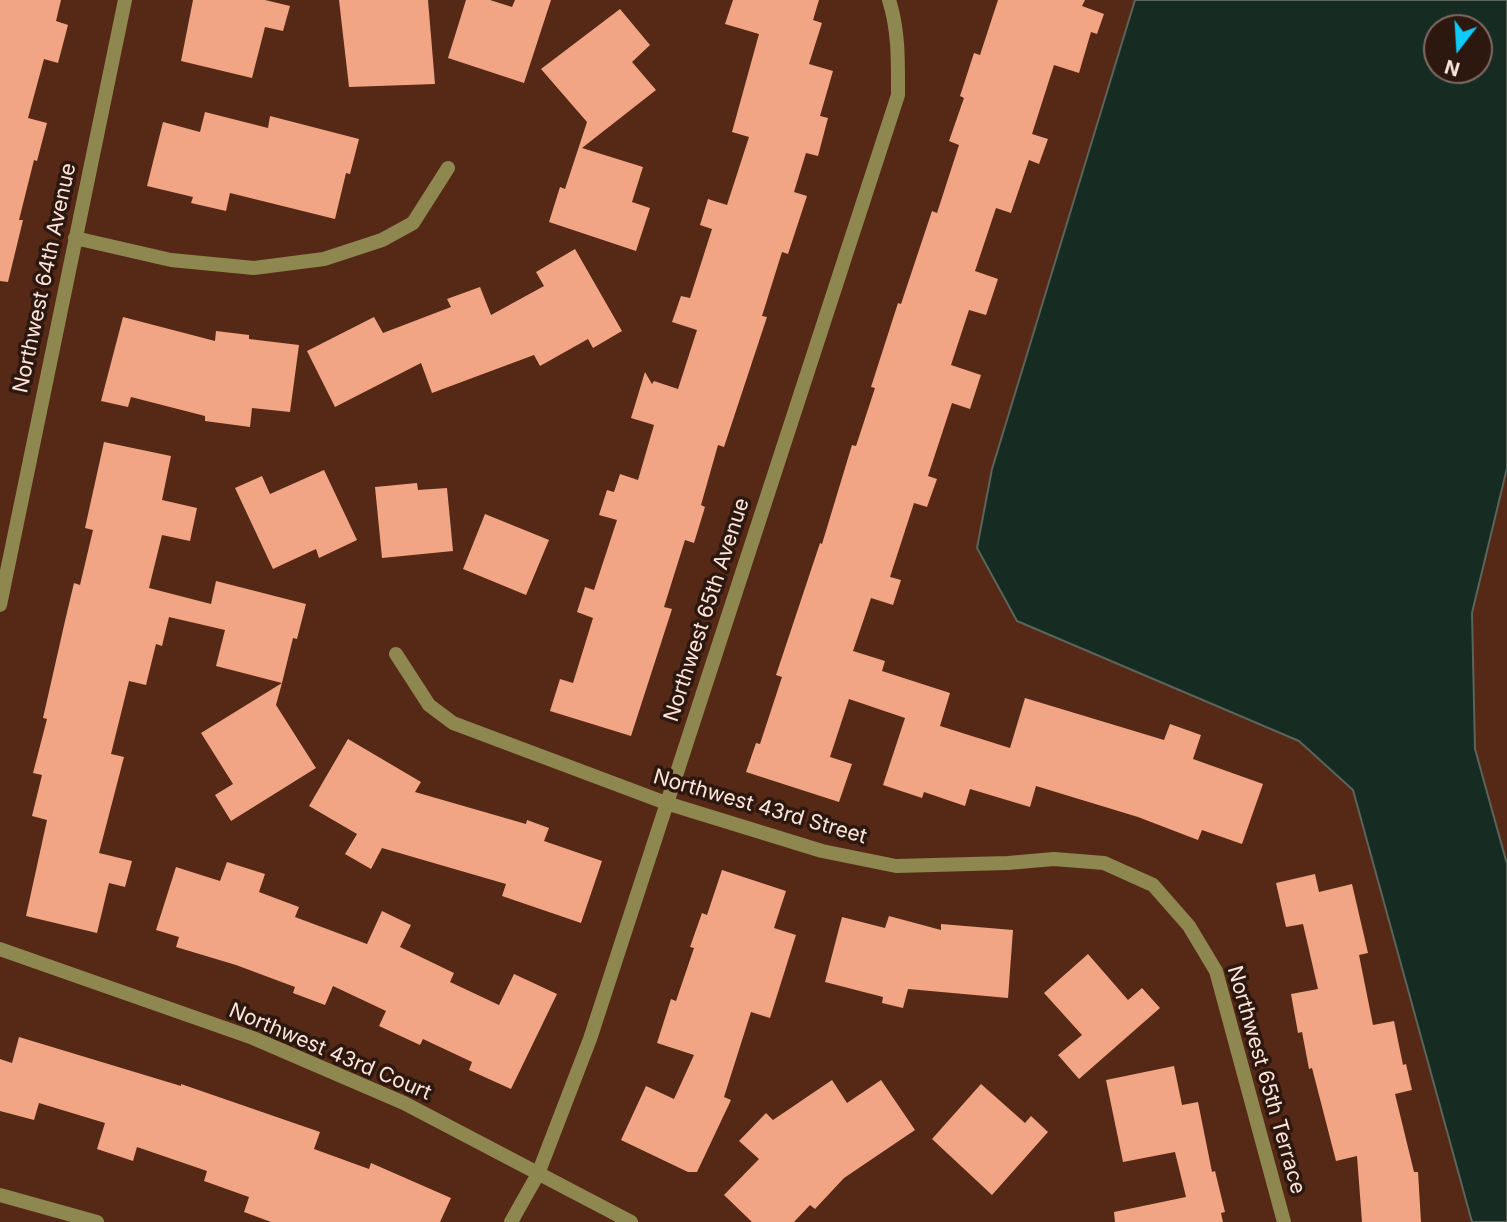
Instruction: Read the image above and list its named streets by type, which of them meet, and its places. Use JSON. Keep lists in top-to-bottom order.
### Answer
{
  "streets": {
    "street": [
      "Northwest 64th Avenue",
      "Northwest 65th Avenue",
      "Northwest 43rd Street",
      "Northwest 43rd Court",
      "Northwest 65th Terrace"
    ]
  },
  "crossings": [
    ["Northwest 65th Avenue", "Northwest 43rd Street"],
    ["Northwest 65th Avenue", "Northwest 43rd Court"],
    ["Northwest 43rd Street", "Northwest 65th Terrace"]
  ],
  "north": "bottom"
}
